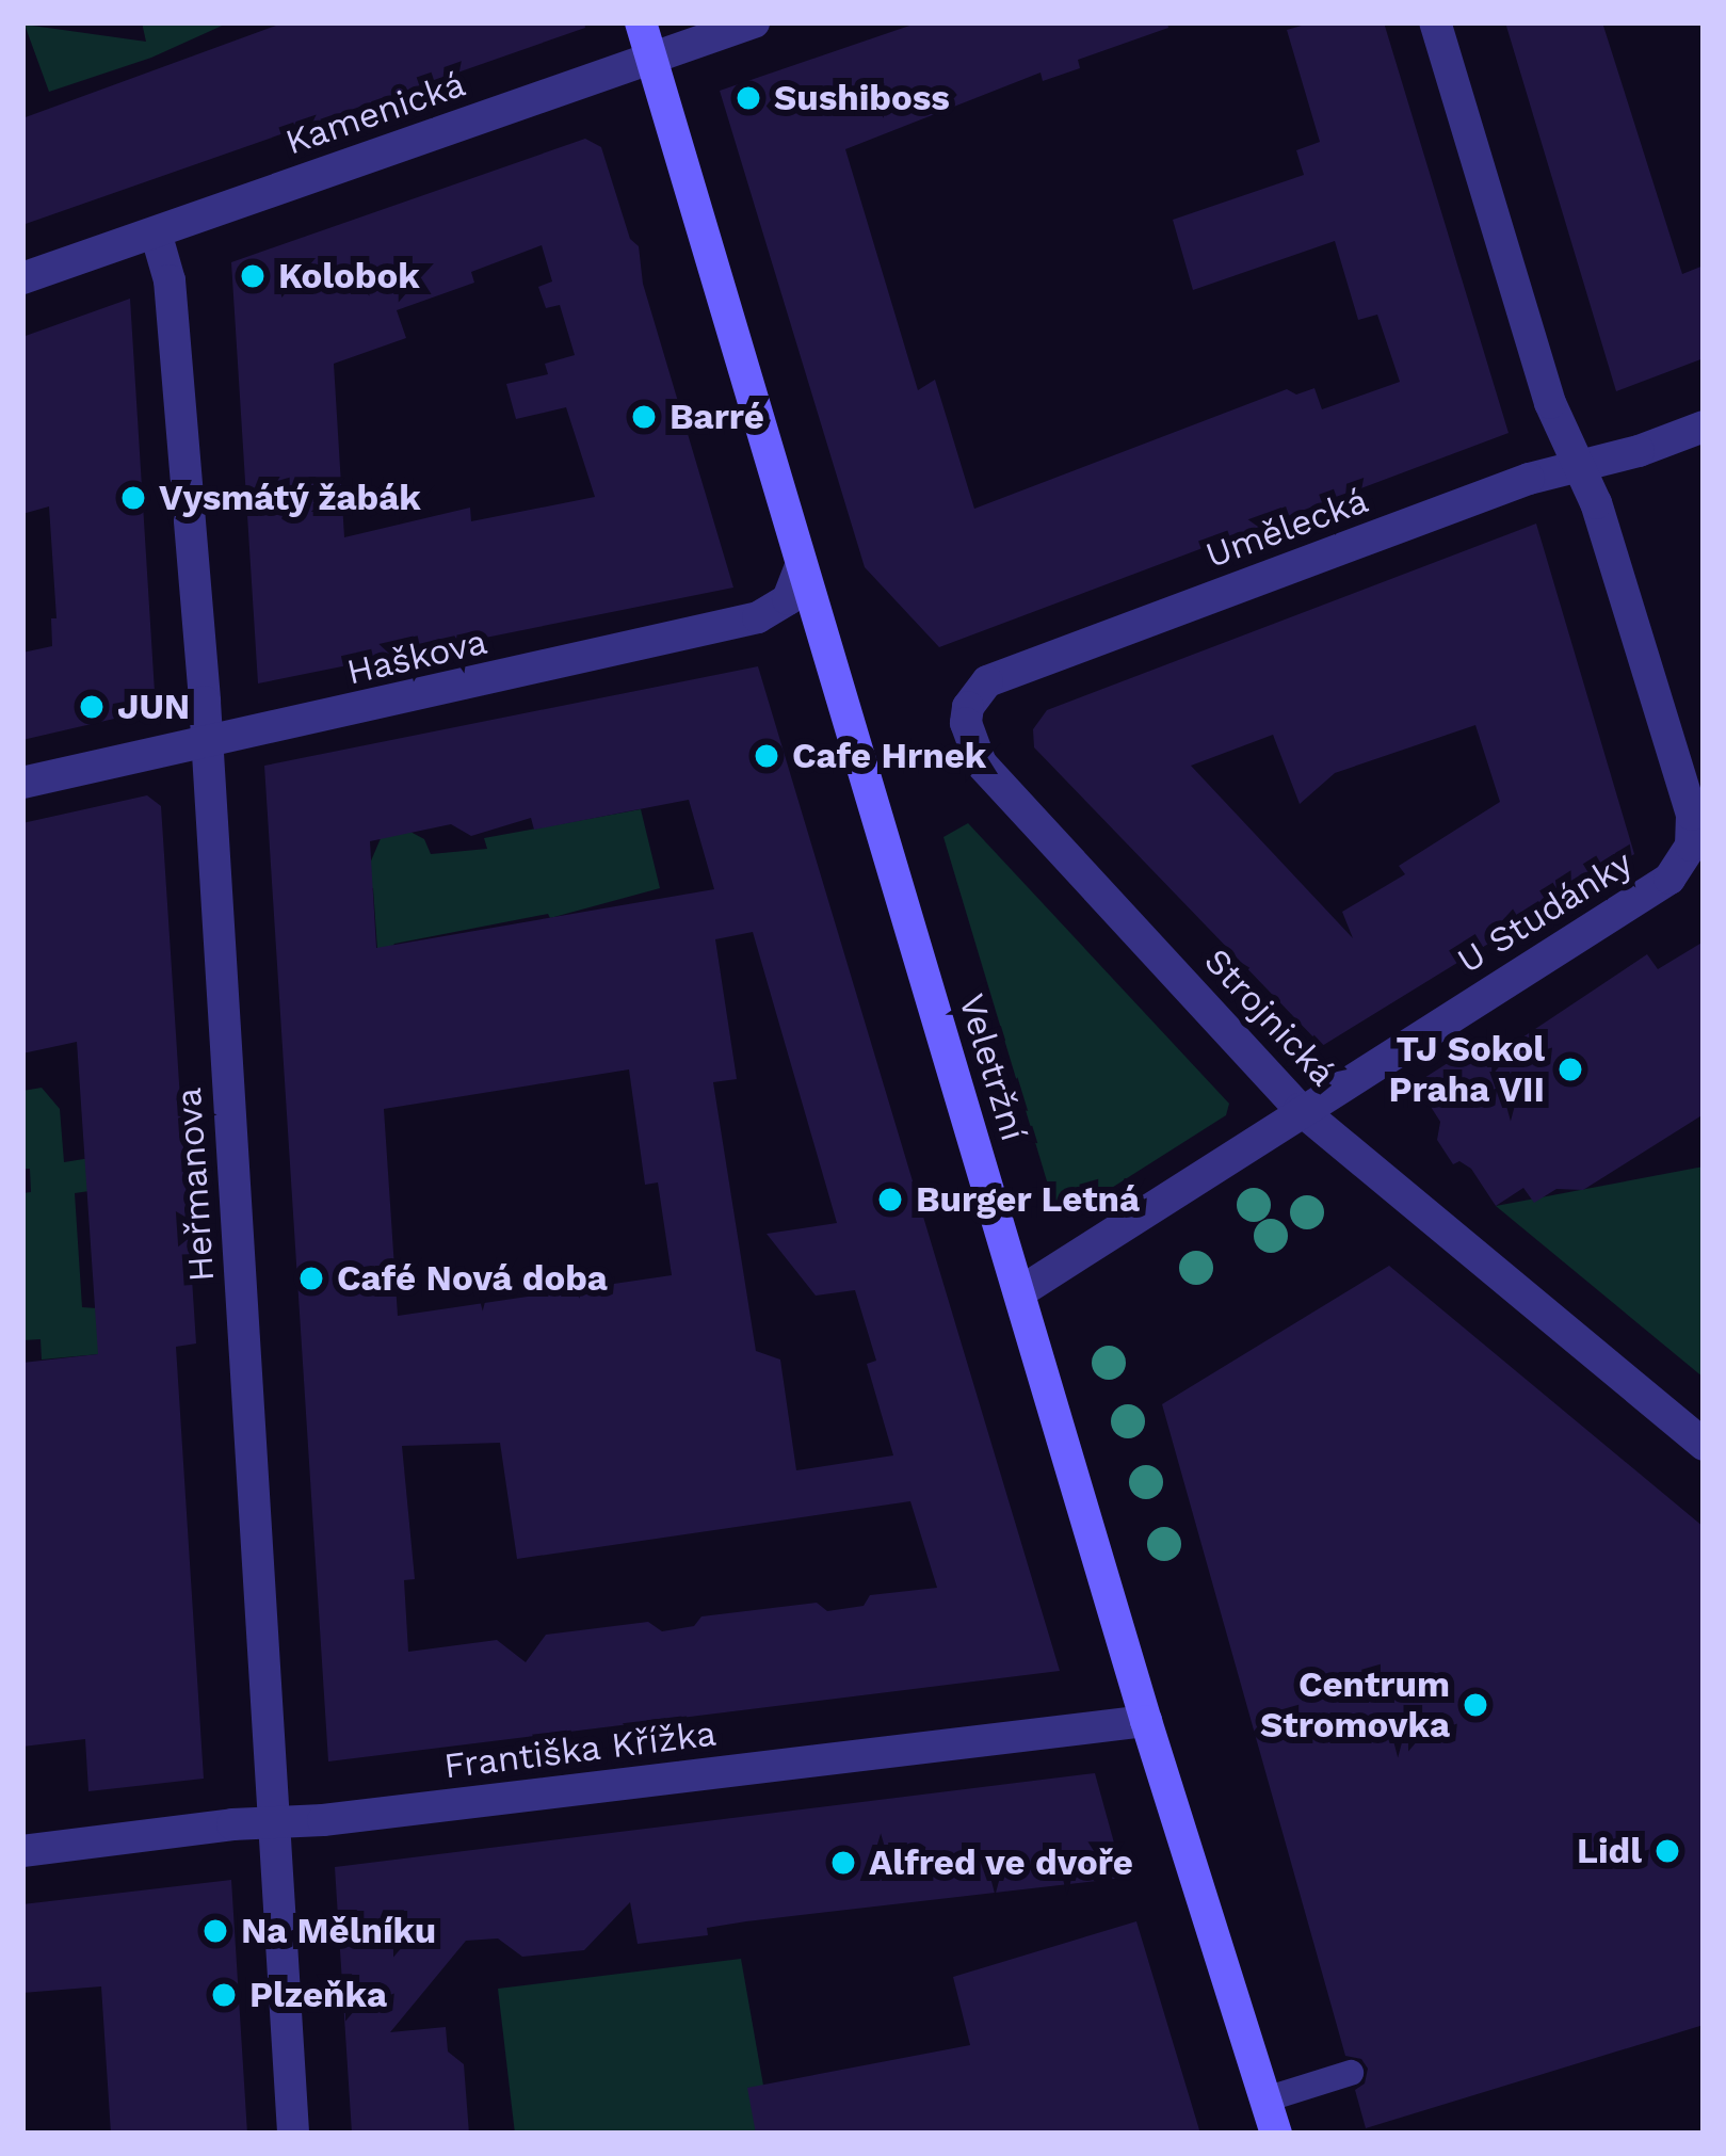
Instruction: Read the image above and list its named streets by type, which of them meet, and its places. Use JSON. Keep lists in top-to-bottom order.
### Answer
{
  "streets": {
    "main road": ["Veletržní"],
    "street": [
      "Kamenická",
      "Umělecká",
      "Haškova",
      "U Studánky",
      "Strojnická",
      "Heřmanova",
      "Františka Křížka"
    ]
  },
  "crossings": [
    ["Kamenická", "Veletržní"],
    ["Kamenická", "Heřmanova"],
    ["Umělecká", "U Studánky"],
    ["Umělecká", "Strojnická"],
    ["Haškova", "Veletržní"],
    ["Haškova", "Heřmanova"],
    ["U Studánky", "Strojnická"],
    ["U Studánky", "Veletržní"],
    ["Veletržní", "Františka Křížka"],
    ["Heřmanova", "Františka Křížka"]
  ],
  "places": [
    "Sushiboss",
    "Kolobok",
    "Barré",
    "Vysmátý žabák",
    "JUN",
    "Cafe Hrnek",
    "TJ Sokol Praha VII",
    "Burger Letná",
    "Café Nová doba",
    "Centrum Stromovka",
    "Lidl",
    "Alfred ve dvoře",
    "Na Mělníku",
    "Plzeňka"
  ]
}
